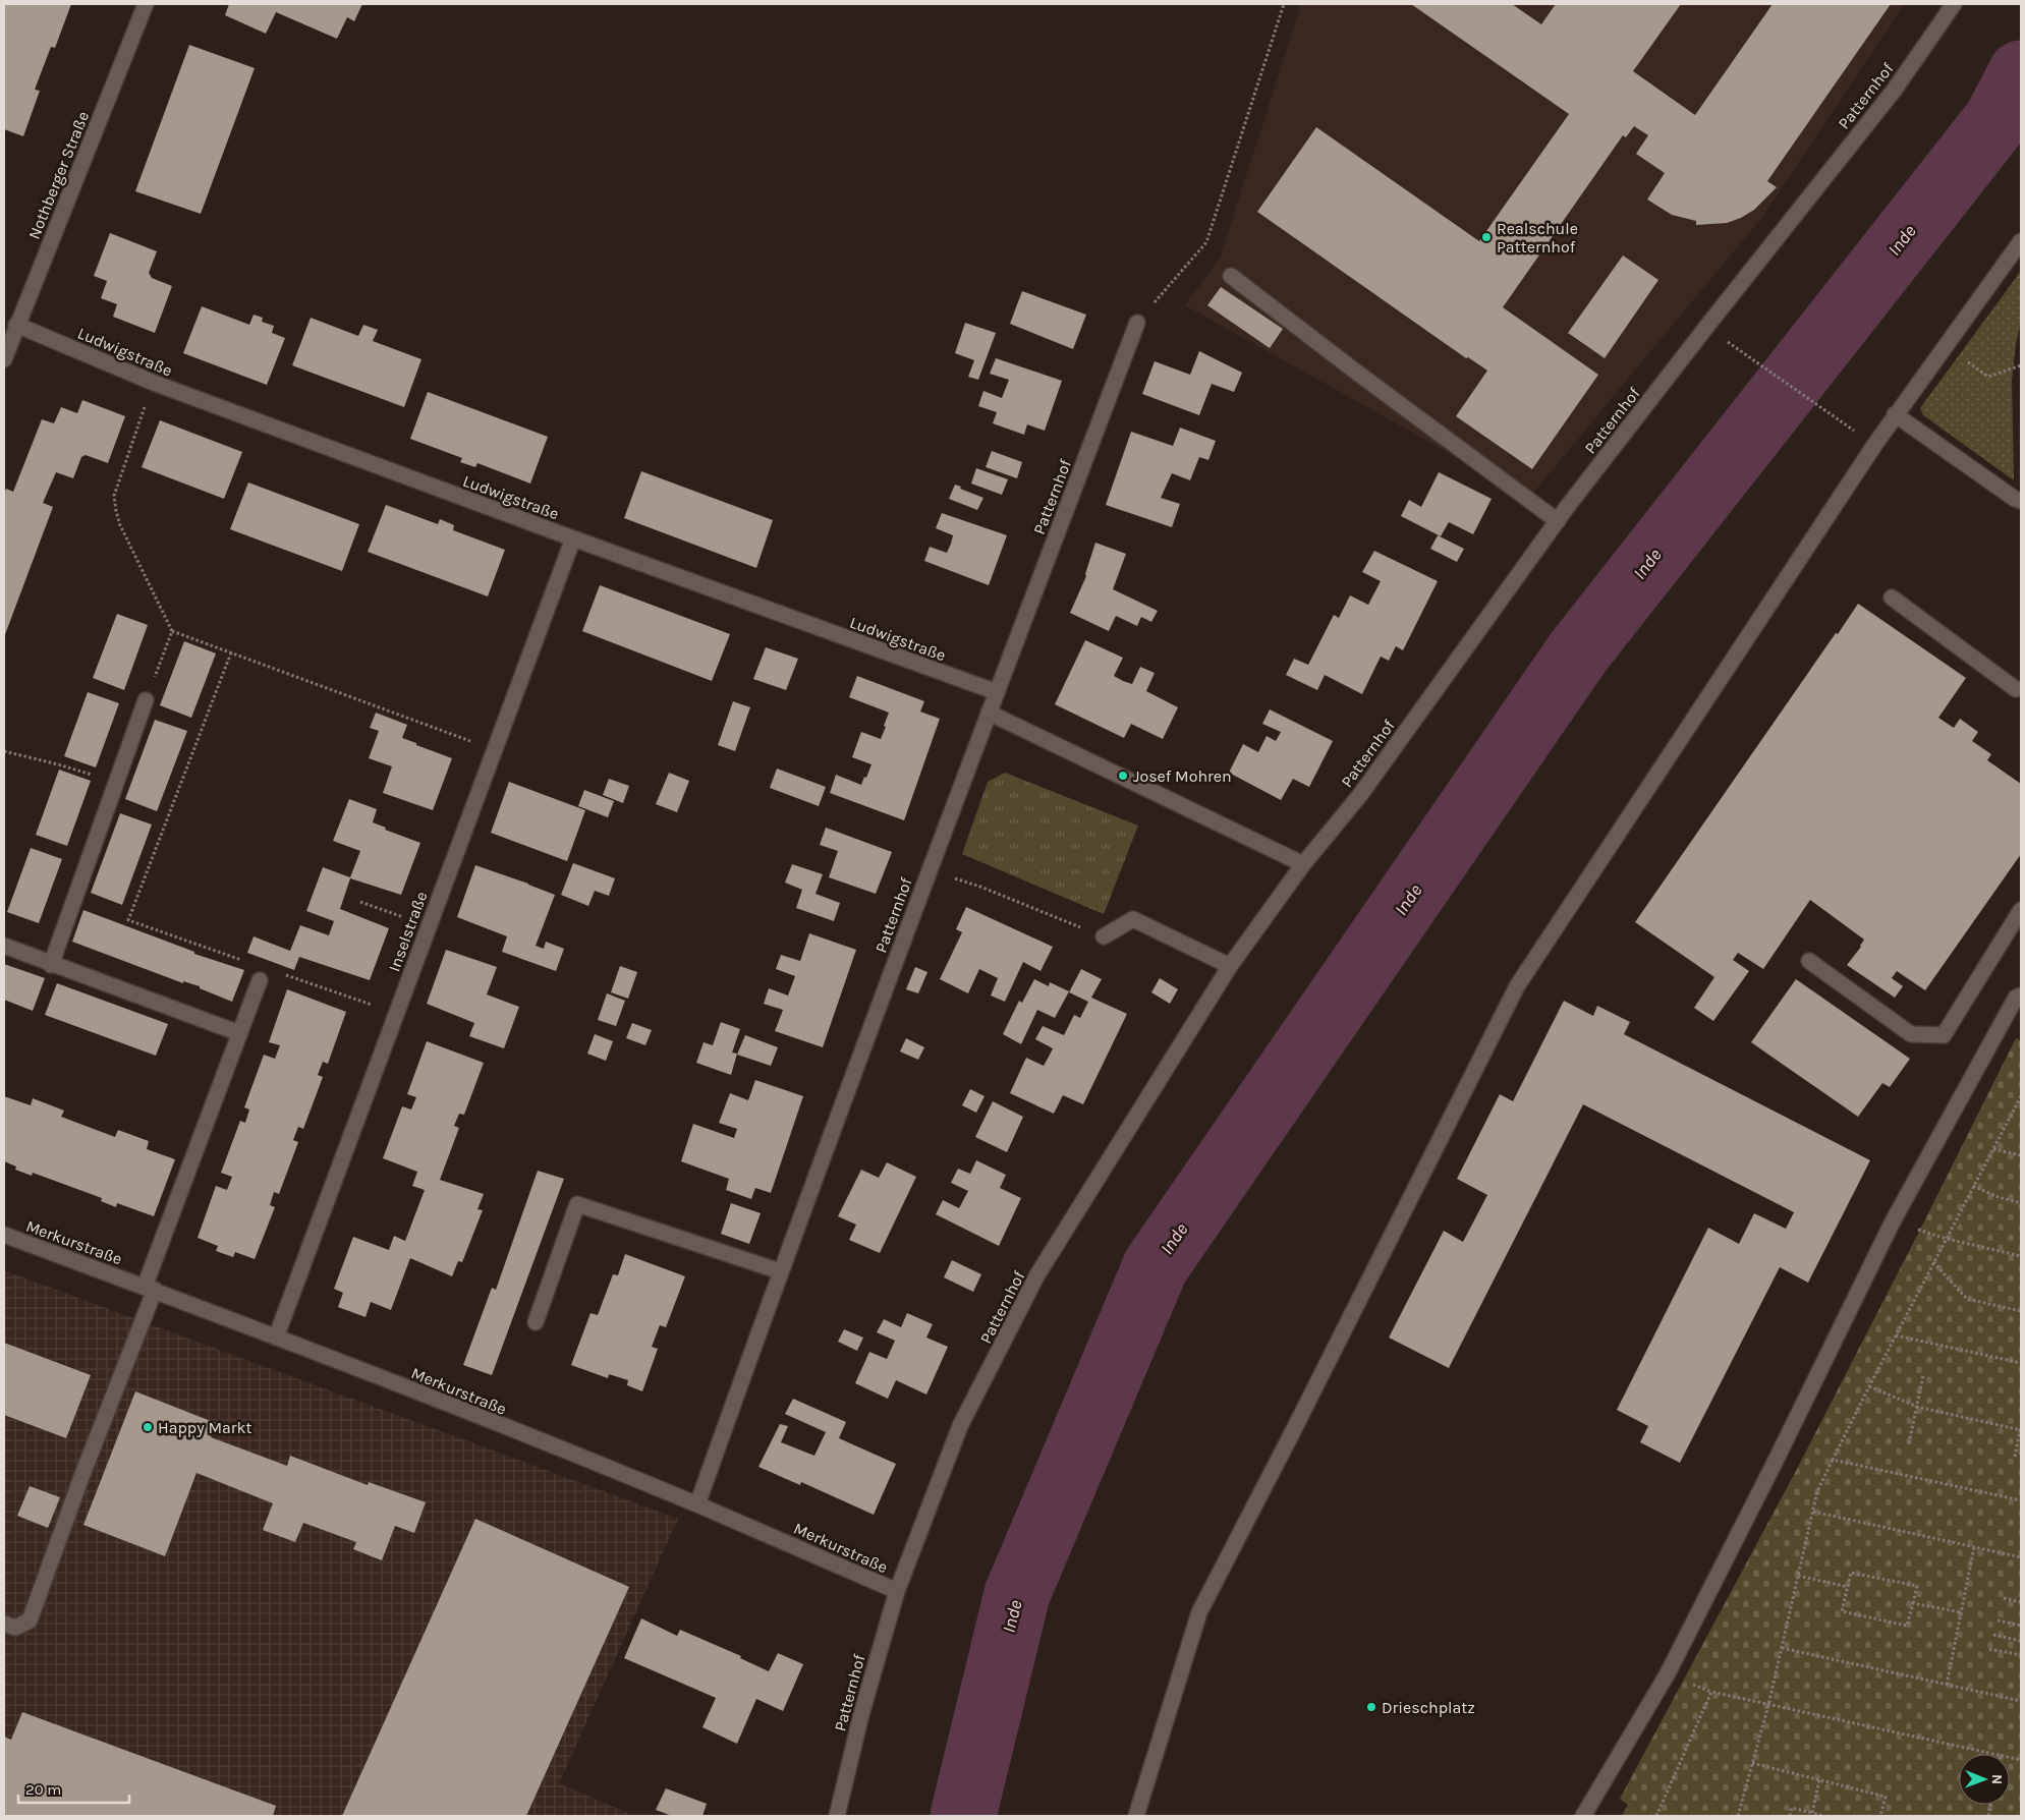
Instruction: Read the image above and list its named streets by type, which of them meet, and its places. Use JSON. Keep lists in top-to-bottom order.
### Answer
{
  "streets": {
    "street": [
      "Patternhof",
      "Nothberger Straße",
      "Ludwigstraße",
      "Inselstraße",
      "Merkurstraße"
    ]
  },
  "crossings": [
    ["Patternhof", "Ludwigstraße"],
    ["Patternhof", "Merkurstraße"],
    ["Nothberger Straße", "Ludwigstraße"],
    ["Ludwigstraße", "Inselstraße"],
    ["Inselstraße", "Merkurstraße"]
  ],
  "water": ["Inde"],
  "places": [
    "Realschule Patternhof",
    "Josef Mohren",
    "Happy Markt",
    "Drieschplatz"
  ],
  "scale_bar": "20 m",
  "north": "right"
}
